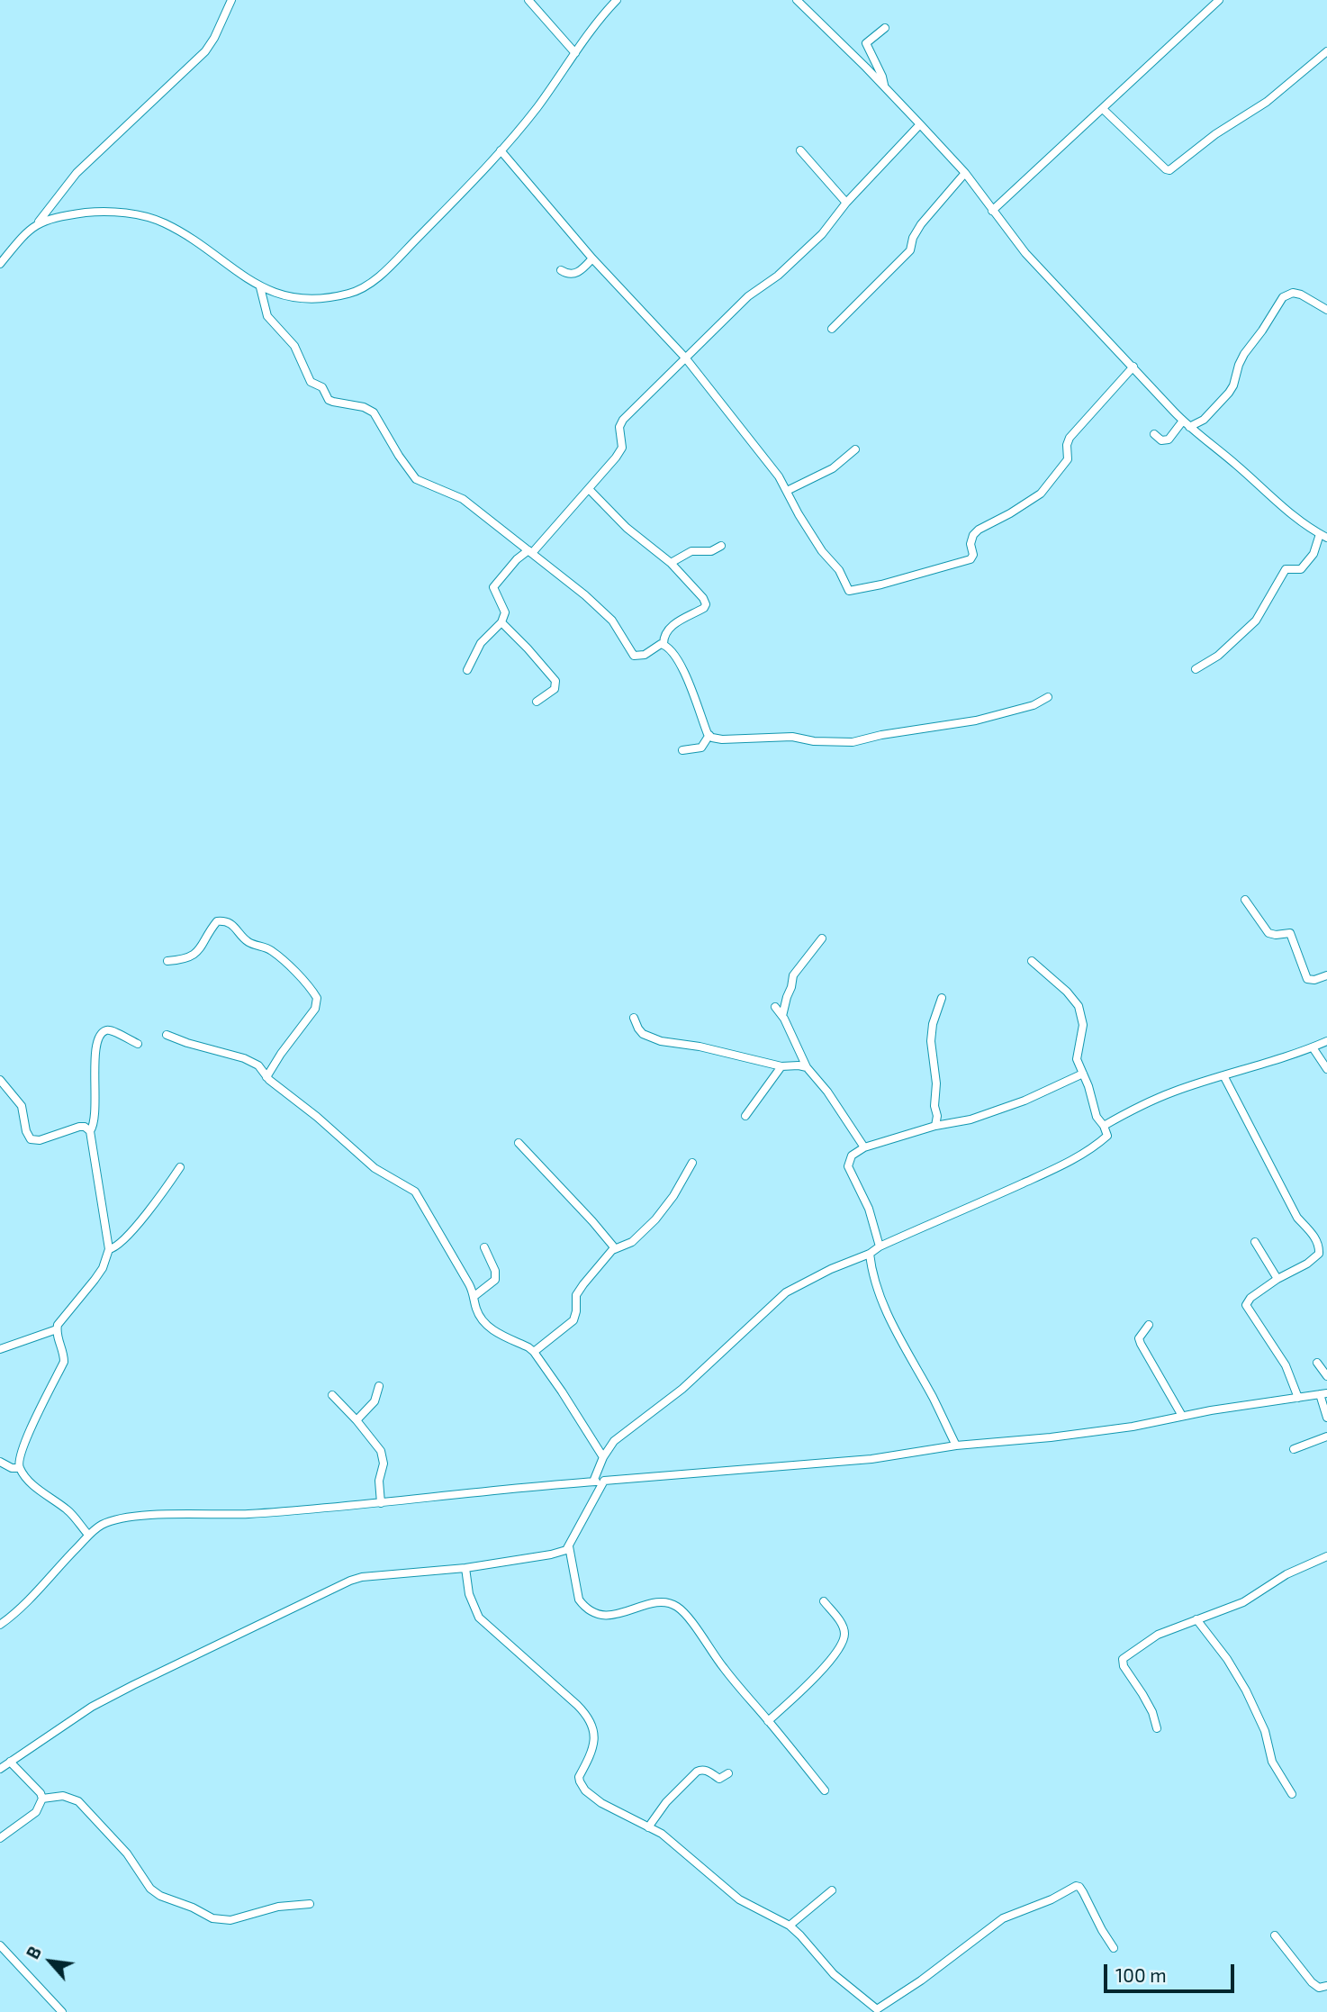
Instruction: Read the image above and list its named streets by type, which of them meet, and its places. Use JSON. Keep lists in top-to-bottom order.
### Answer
{
  "scale_bar": "100 m",
  "north": "top left"
}
